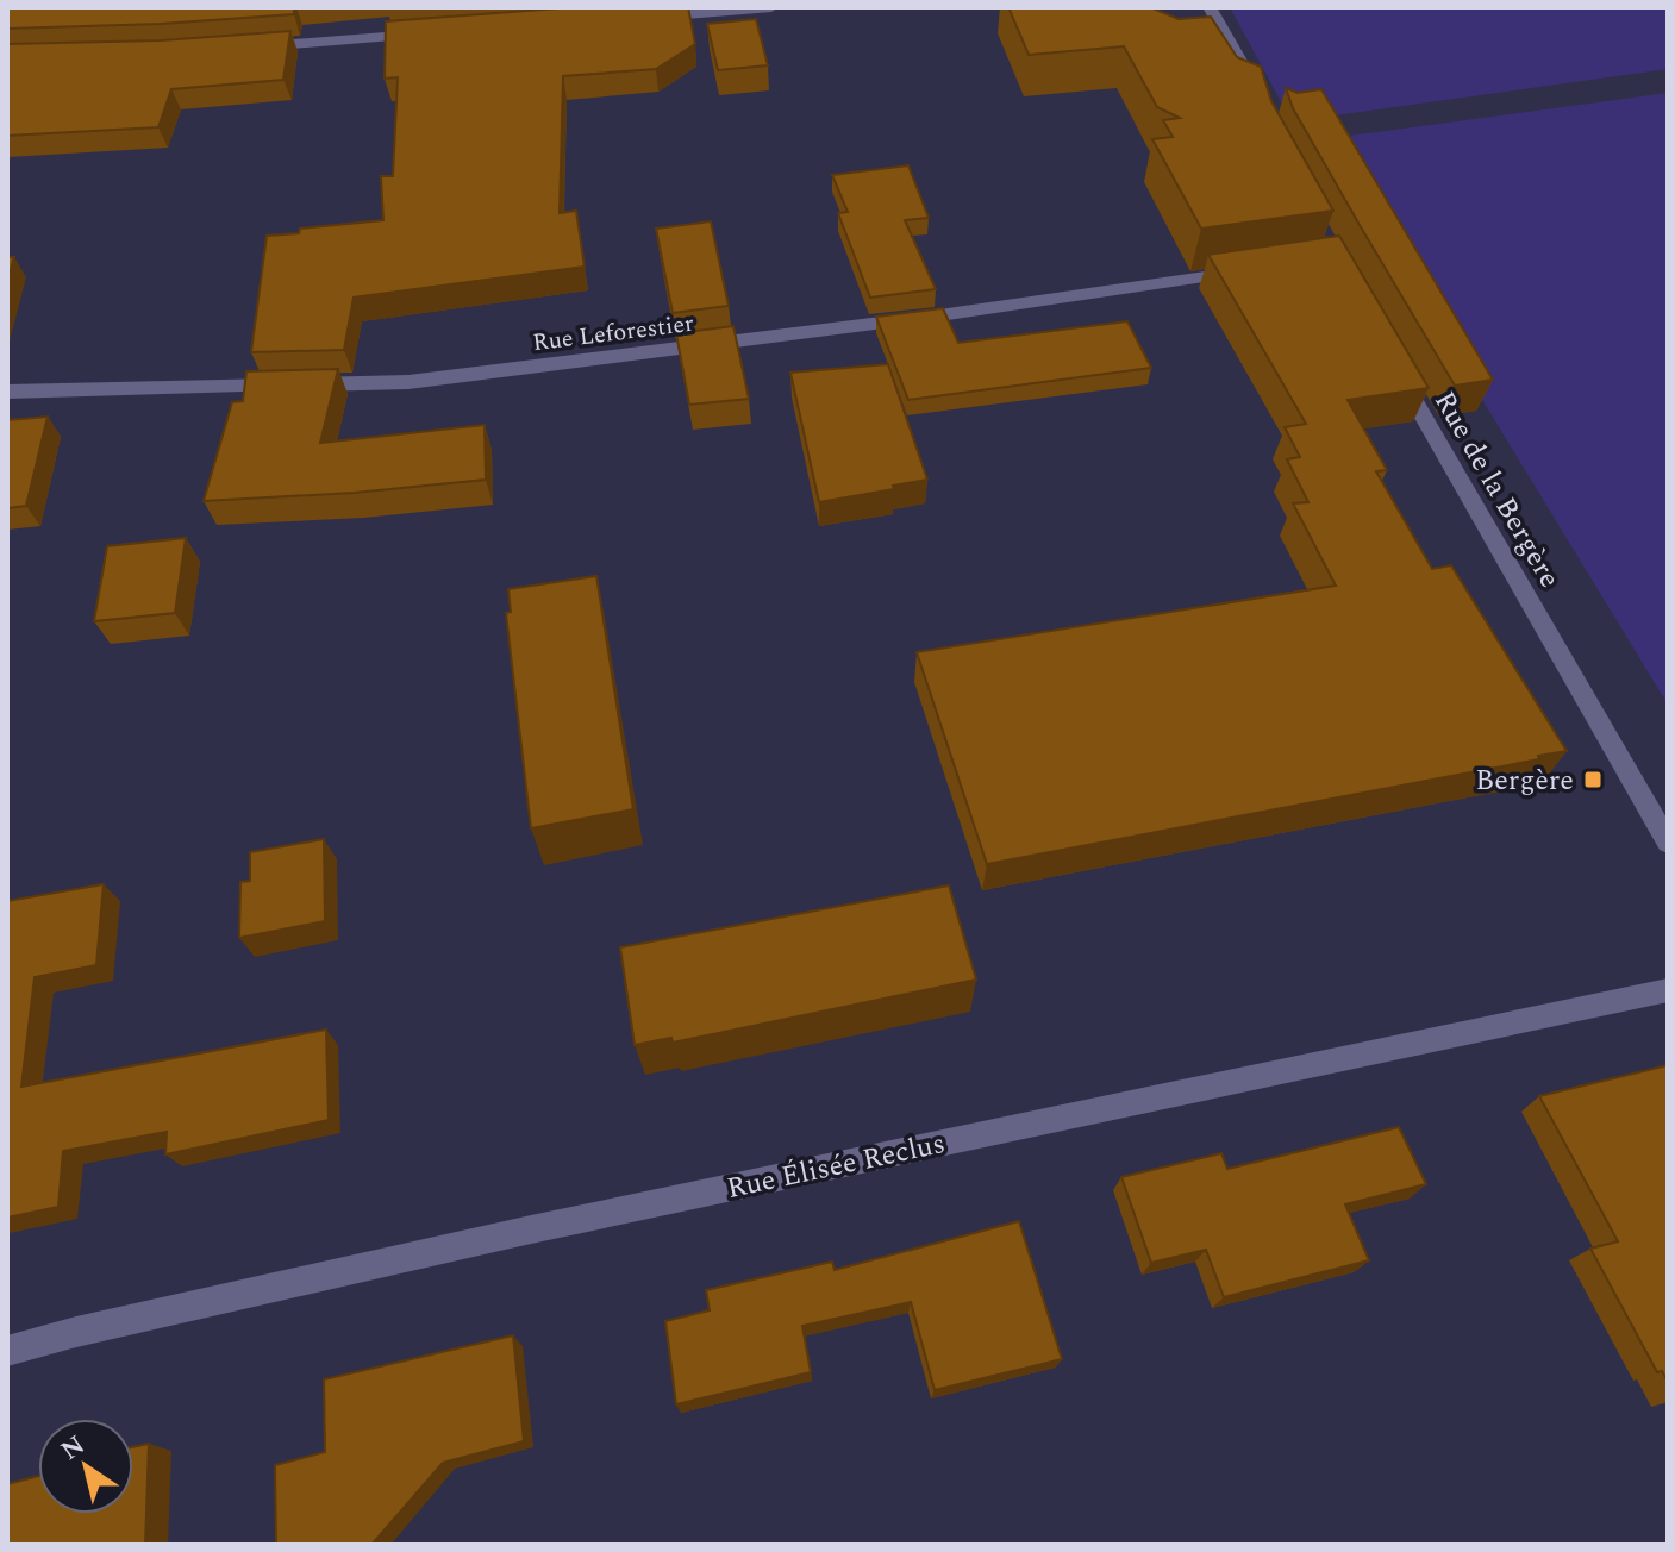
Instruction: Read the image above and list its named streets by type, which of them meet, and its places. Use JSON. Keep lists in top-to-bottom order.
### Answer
{
  "streets": {
    "street": ["Rue Leforestier", "Rue de la Bergère", "Rue Élisée Reclus"]
  },
  "places": {
    "transit": ["Bergère"]
  },
  "north": "top left"
}
